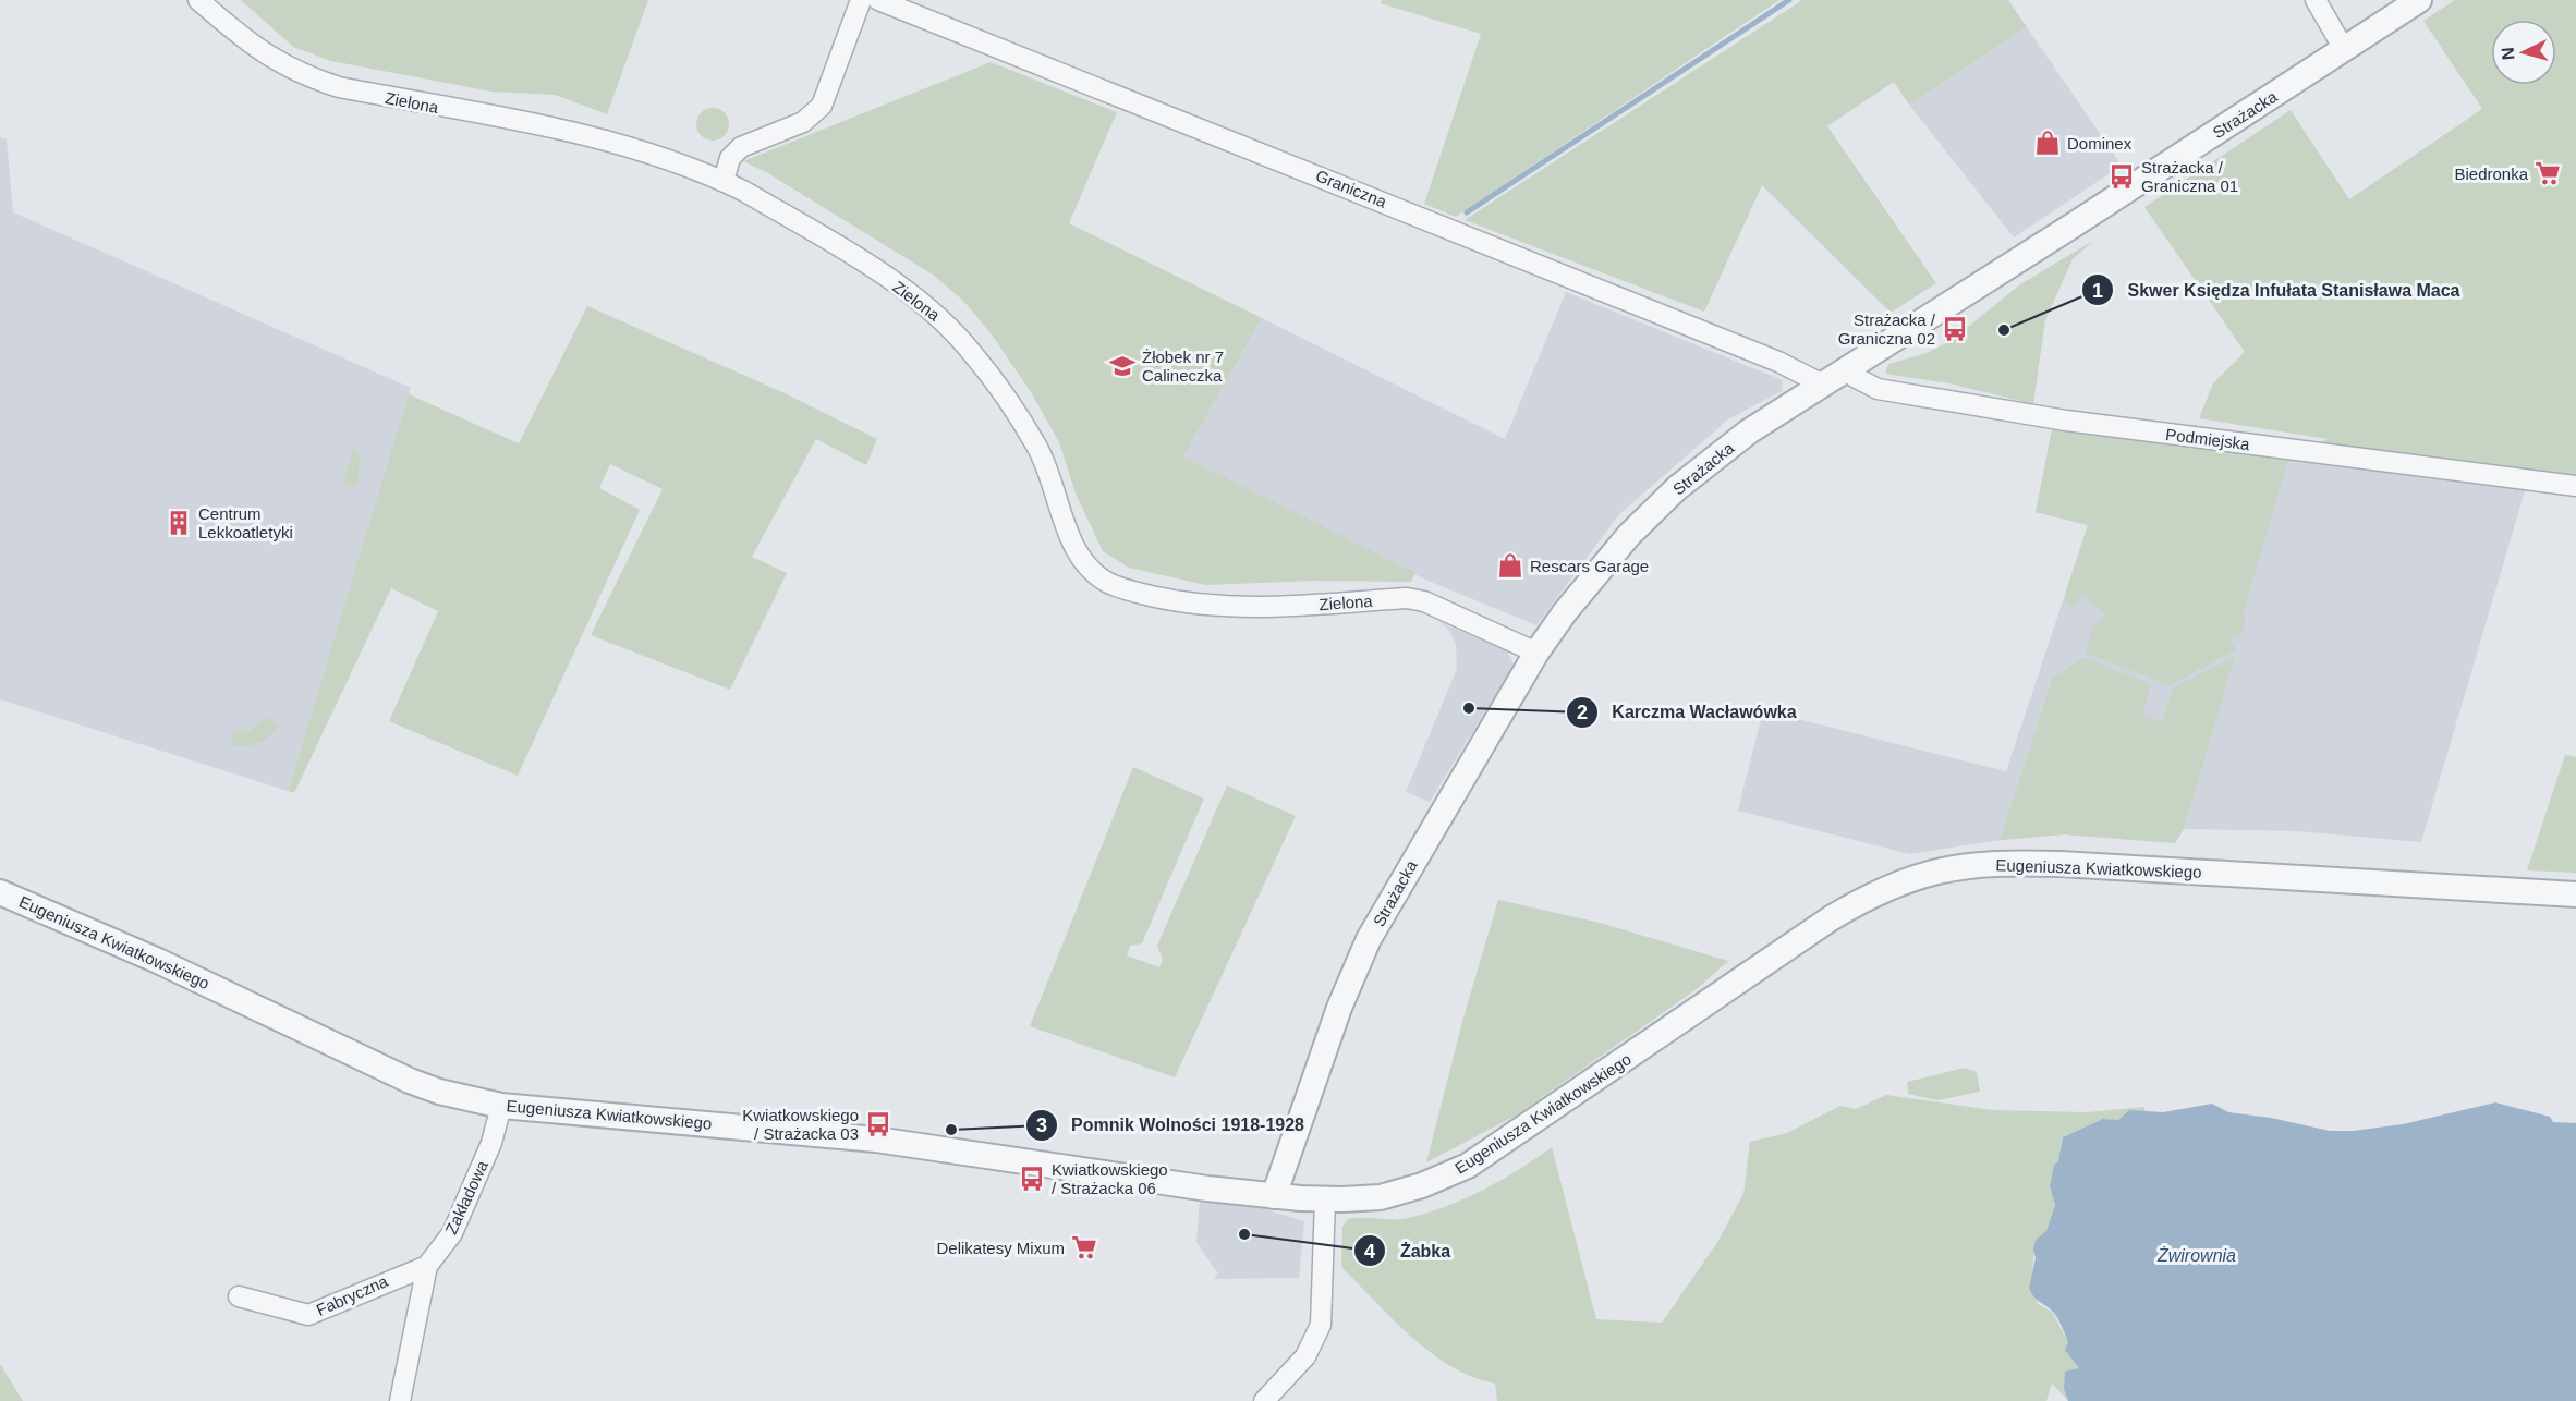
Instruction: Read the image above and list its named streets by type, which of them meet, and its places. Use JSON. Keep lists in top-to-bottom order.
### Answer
{
  "streets": {
    "street": [
      "Zielona",
      "Strażacka",
      "Graniczna",
      "Podmiejska",
      "Eugeniusza Kwiatkowskiego",
      "Zakładowa",
      "Fabryczna"
    ]
  },
  "crossings": [
    ["Zielona", "Strażacka"],
    ["Strażacka", "Graniczna"],
    ["Strażacka", "Podmiejska"],
    ["Strażacka", "Eugeniusza Kwiatkowskiego"],
    ["Eugeniusza Kwiatkowskiego", "Zakładowa"],
    ["Zakładowa", "Fabryczna"]
  ],
  "water": ["Żwirownia"],
  "places": {
    "shop": ["Dominex", "Rescars Garage"],
    "supermarket": ["Biedronka", "Delikatesy Mixum"],
    "bus stop": [
      "Strażacka / Graniczna 01",
      "Strażacka / Graniczna 02",
      "Kwiatkowskiego / Strażacka 03",
      "Kwiatkowskiego / Strażacka 06"
    ],
    "other": [
      "Skwer Księdza Infułata Stanisława Maca",
      "Karczma Wacławówka",
      "Pomnik Wolności 1918-1928",
      "Żabka"
    ],
    "school or university": ["Żłobek nr 7 Calineczka"],
    "building": ["Centrum Lekkoatletyki"]
  },
  "north": "left"
}
